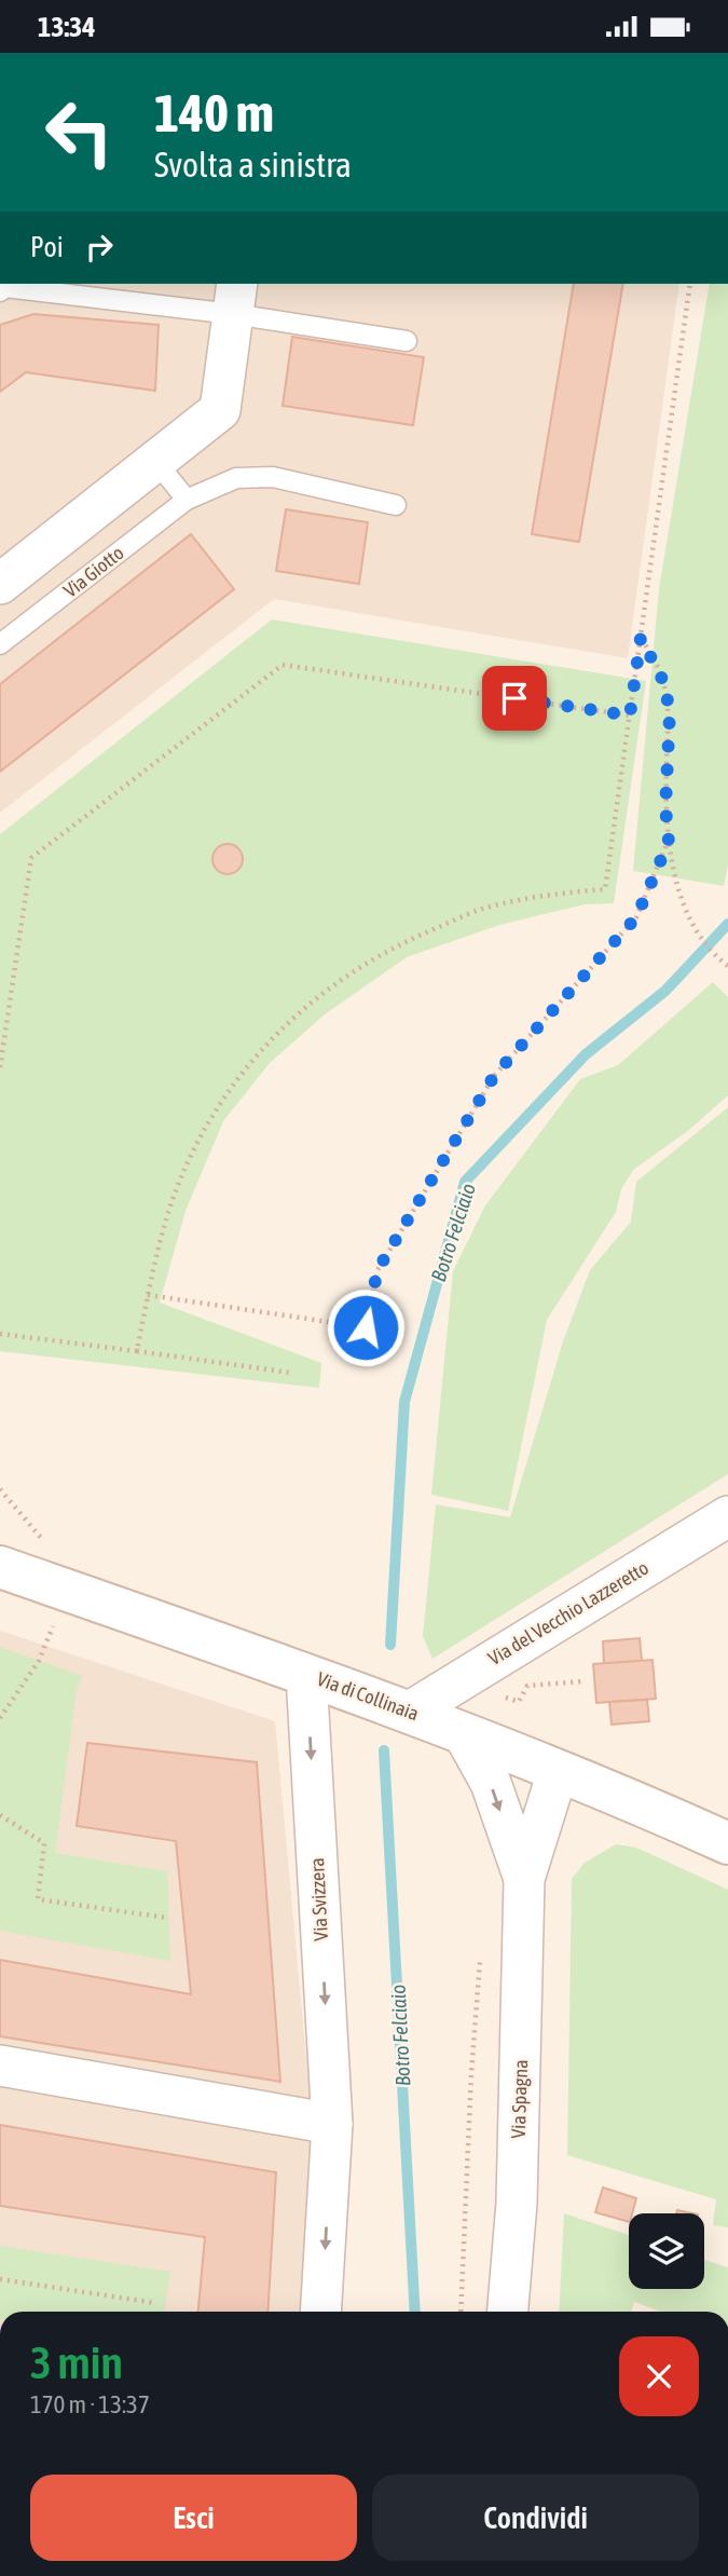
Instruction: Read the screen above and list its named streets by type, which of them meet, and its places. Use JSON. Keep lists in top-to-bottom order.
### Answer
{
  "streets": {
    "street": [
      "Via del Vecchio Lazzeretto",
      "Via di Collinaia",
      "Via Svizzera",
      "Via Spagna"
    ],
    "lane": ["Via Giotto"]
  },
  "crossings": [
    ["Via del Vecchio Lazzeretto", "Via di Collinaia"],
    ["Via di Collinaia", "Via Svizzera"],
    ["Via di Collinaia", "Via Spagna"]
  ],
  "one_way": ["Via Svizzera"],
  "water": ["Botro Felciaio"],
  "page": {
    "status": "13:34",
    "turn": ["140 m", "Svolta a sinistra"],
    "then": "Poi",
    "heading": ["3 min", "170 m · 13:37"],
    "buttons": ["Esci", "Condividi"]
  }
}
